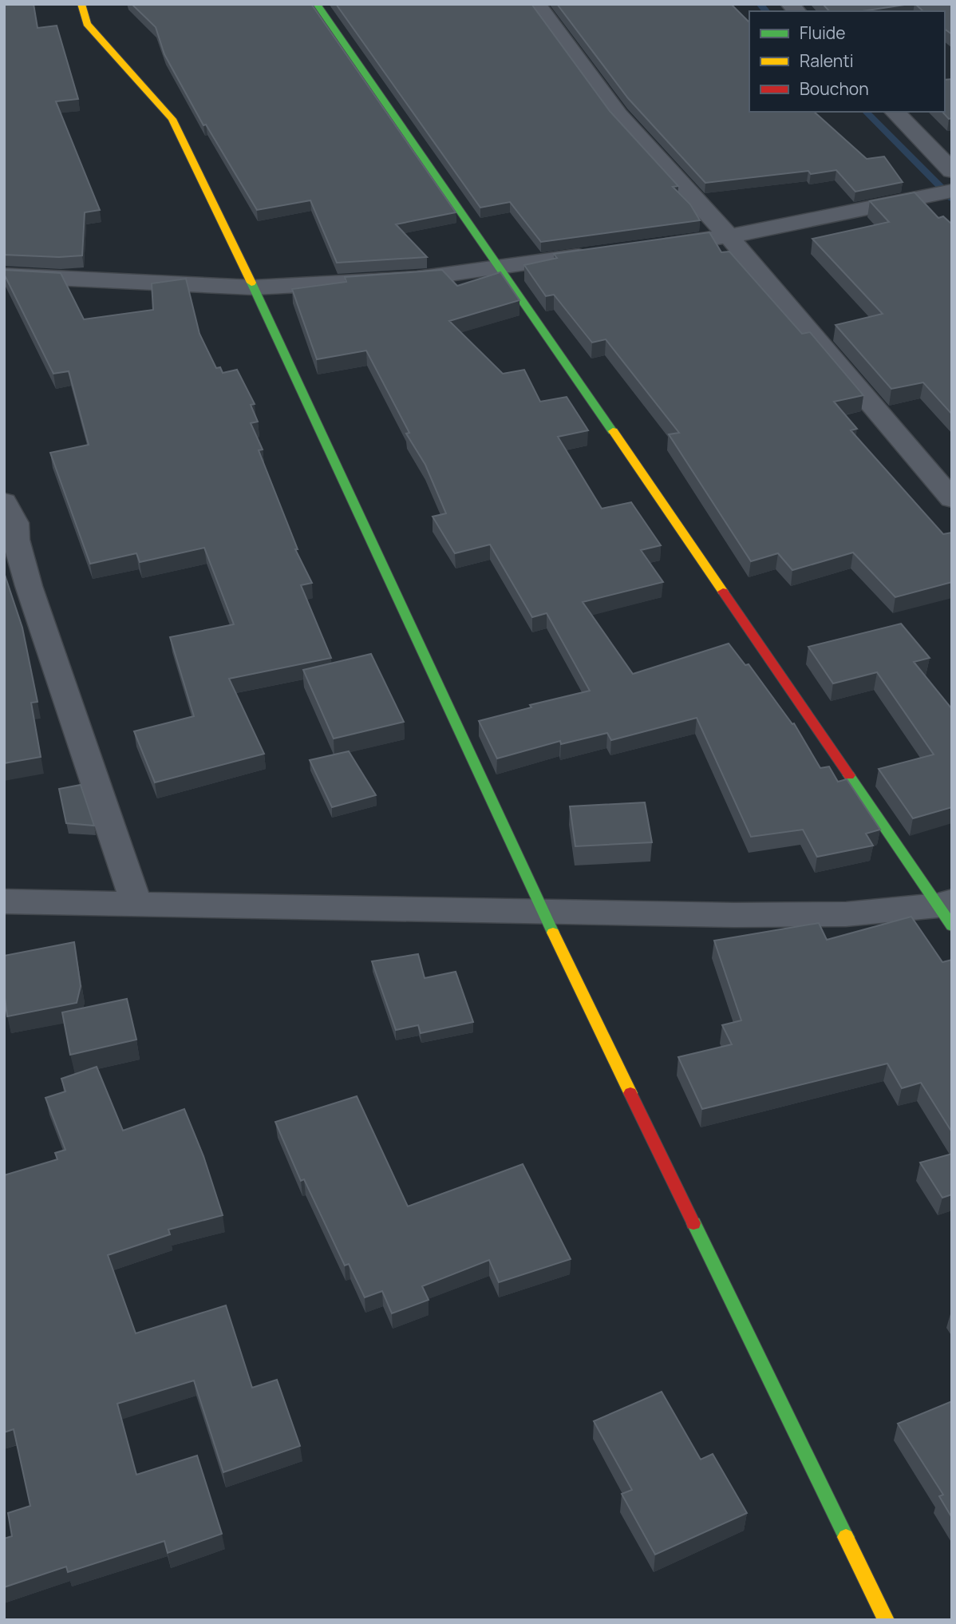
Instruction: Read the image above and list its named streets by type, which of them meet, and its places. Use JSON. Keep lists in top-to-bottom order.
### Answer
{
  "legend": ["Fluide", "Ralenti", "Bouchon"]
}
